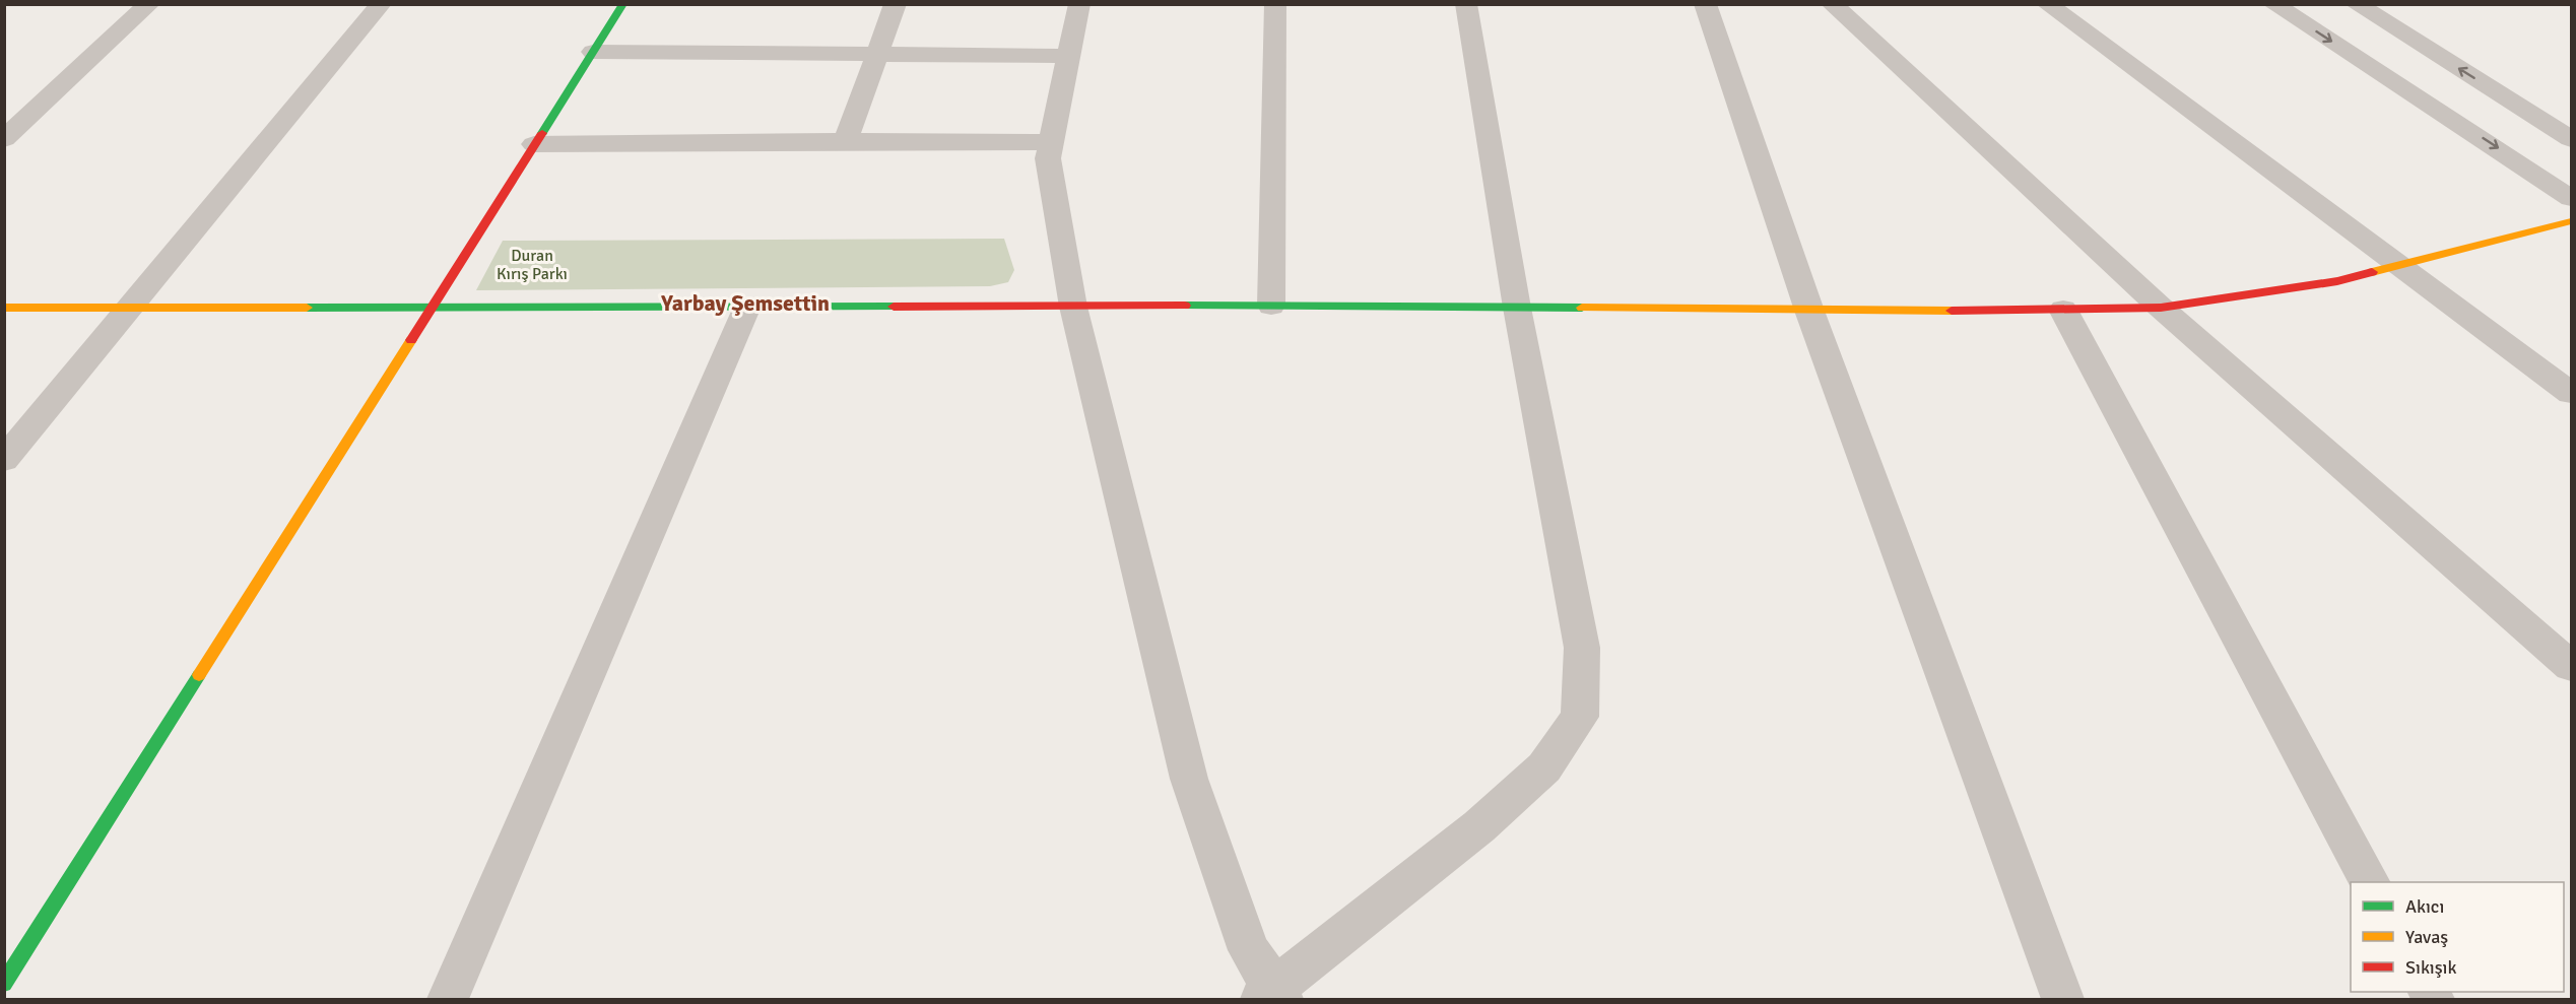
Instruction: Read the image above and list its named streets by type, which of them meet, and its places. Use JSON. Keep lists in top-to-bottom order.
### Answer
{
  "districts": ["Yarbay Şemsettin"],
  "parks": ["Duran Kırış Parkı"],
  "legend": ["Akıcı", "Yavaş", "Sıkışık"]
}
